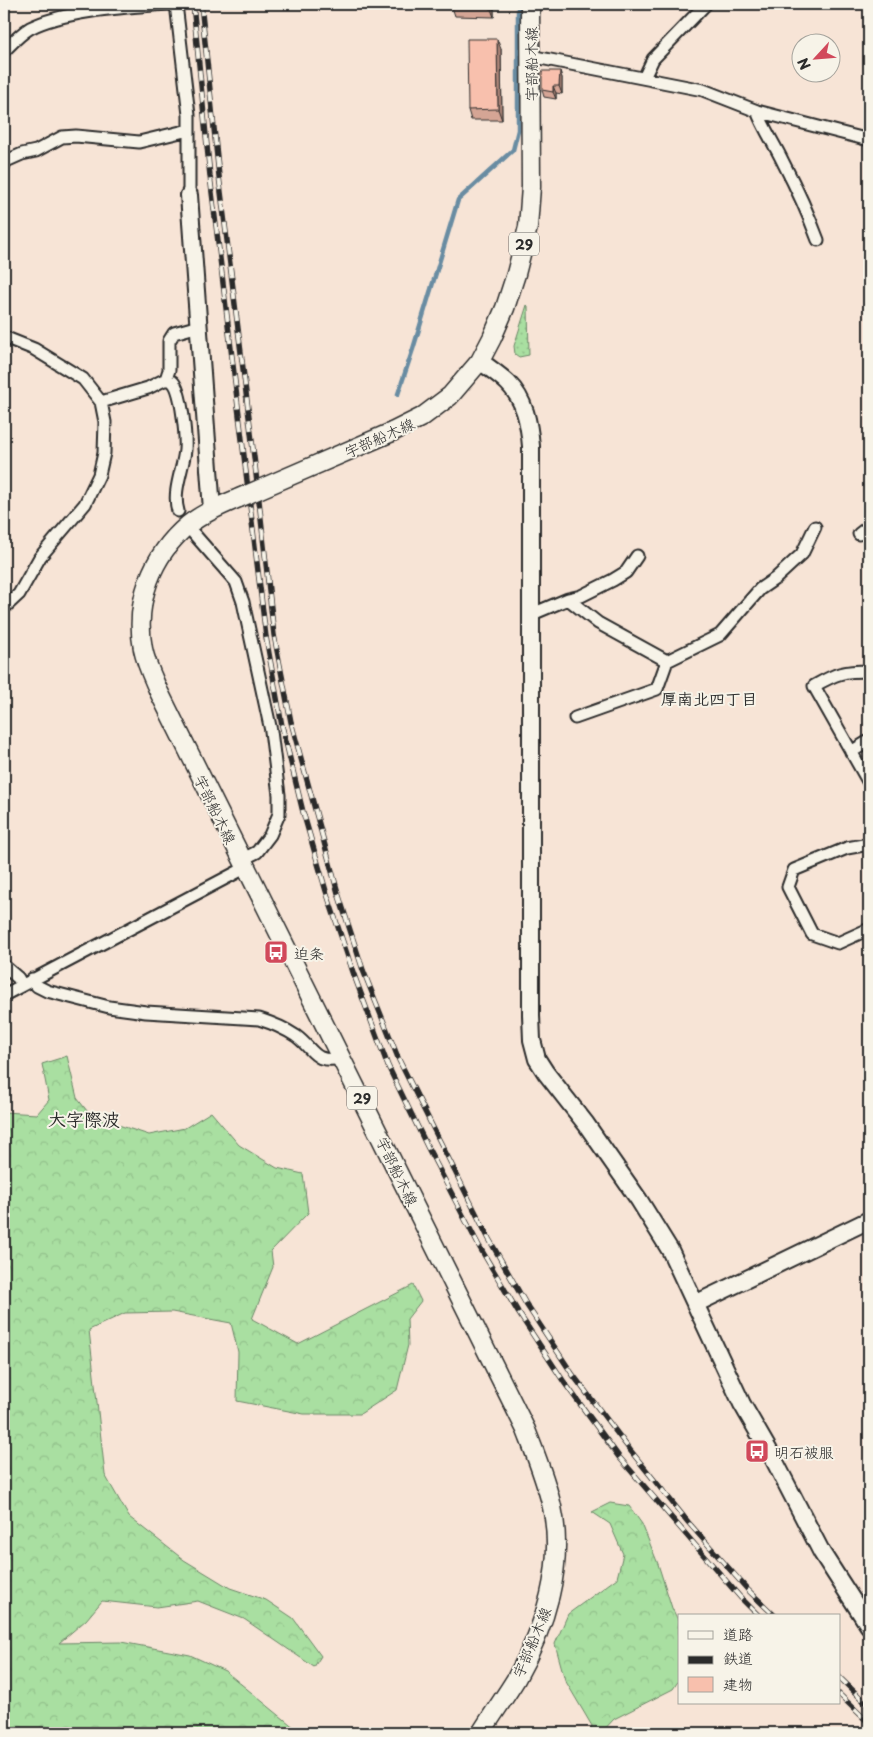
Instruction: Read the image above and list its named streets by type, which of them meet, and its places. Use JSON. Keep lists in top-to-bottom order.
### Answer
{
  "streets": {
    "main road": ["宇部船木線", "29"]
  },
  "districts": ["厚南北四丁目", "大字際波"],
  "places": {
    "bus stop": ["迫条", "明石被服"]
  },
  "legend": ["道路", "鉄道", "建物"],
  "north": "bottom left"
}
